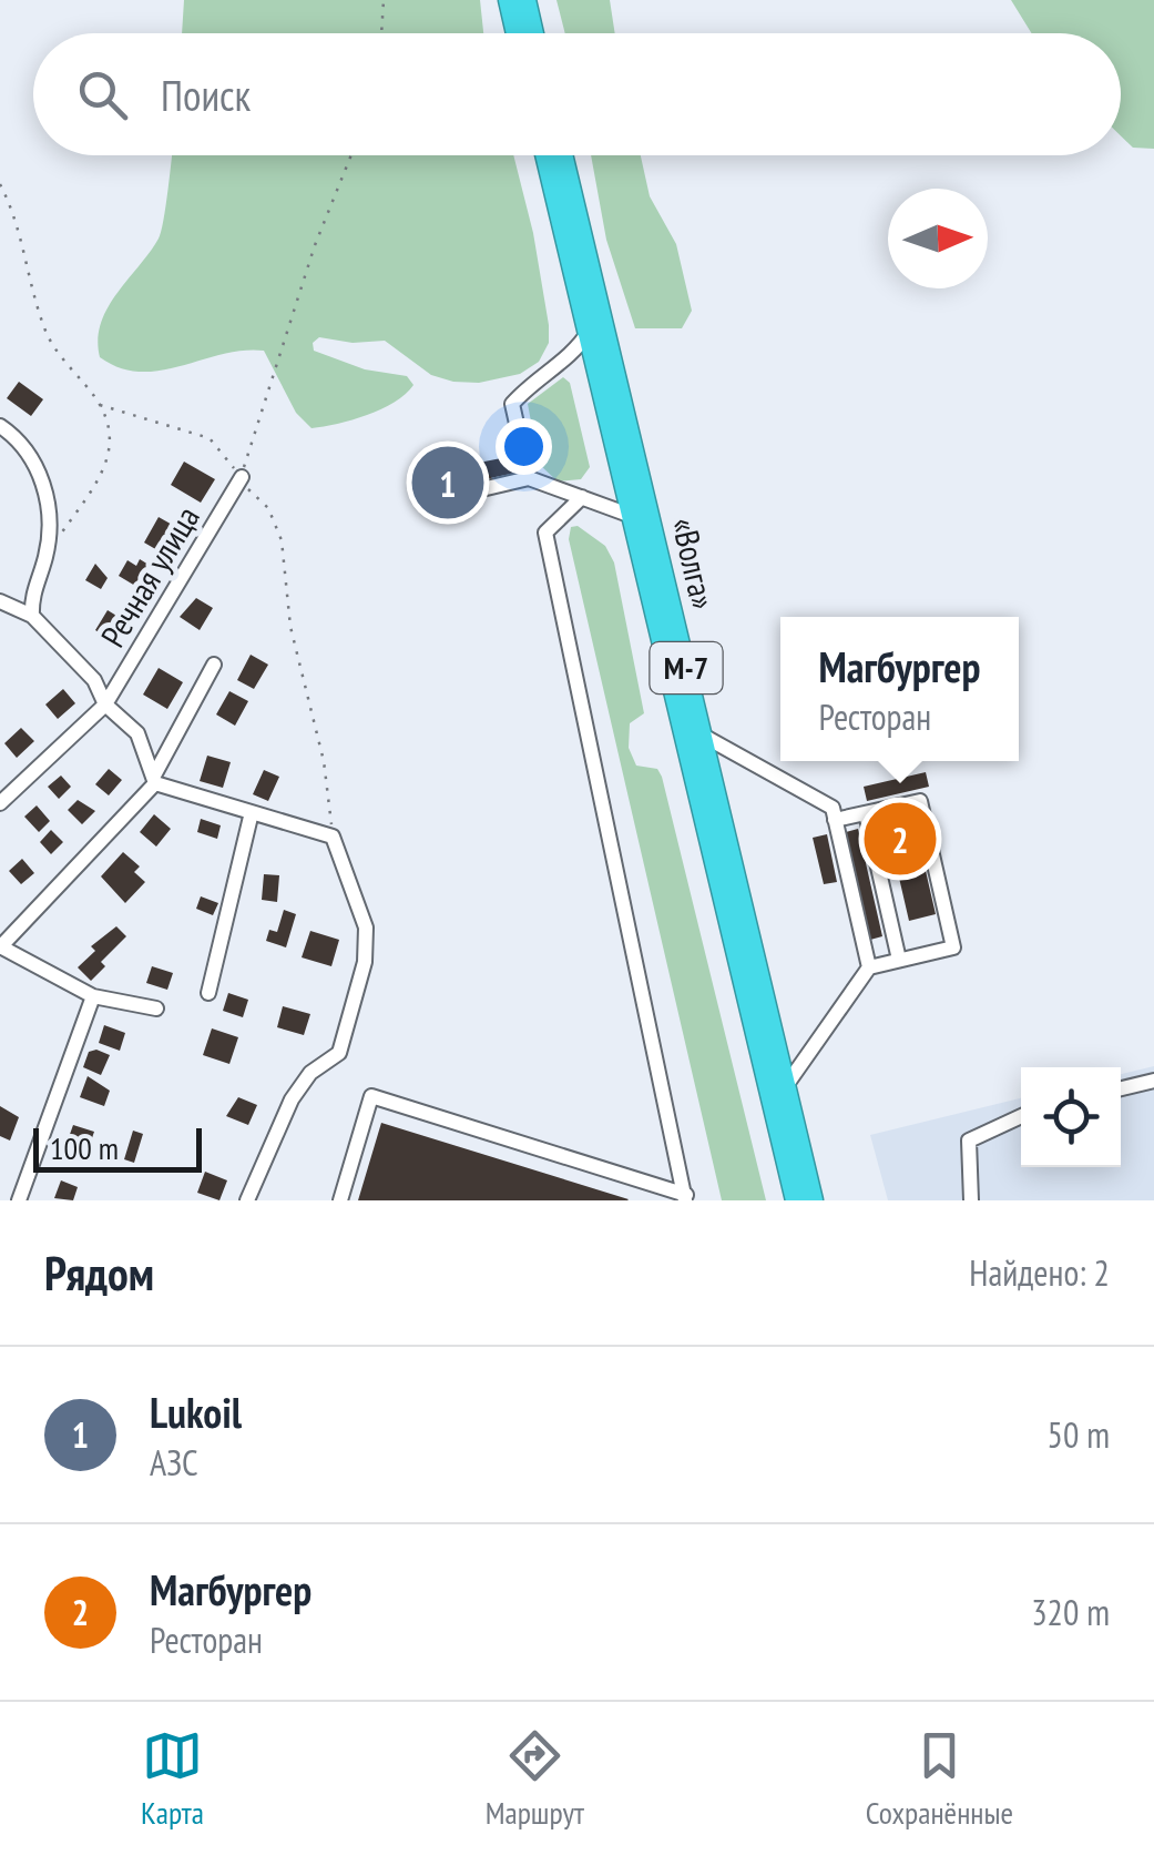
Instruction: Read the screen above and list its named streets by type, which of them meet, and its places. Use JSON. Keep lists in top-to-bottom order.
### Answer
{
  "streets": {
    "highway": ["«Волга»", "М-7"],
    "street": ["Речная улица"]
  },
  "scale_bar": "100 m",
  "north": "right",
  "page": {
    "search": "Поиск",
    "pins": ["1", "2"],
    "popup": ["Магбургер", "Ресторан"],
    "scale": "100 m",
    "heading": ["Рядом", "Найдено: 2"],
    "list": [
      {
        "mark": "1",
        "name": "Lukoil",
        "note": "АЗС",
        "value": "50 m"
      },
      {
        "mark": "2",
        "name": "Магбургер",
        "note": "Ресторан",
        "value": "320 m"
      }
    ],
    "nav": ["Карта", "Маршрут", "Сохранённые"]
  }
}
